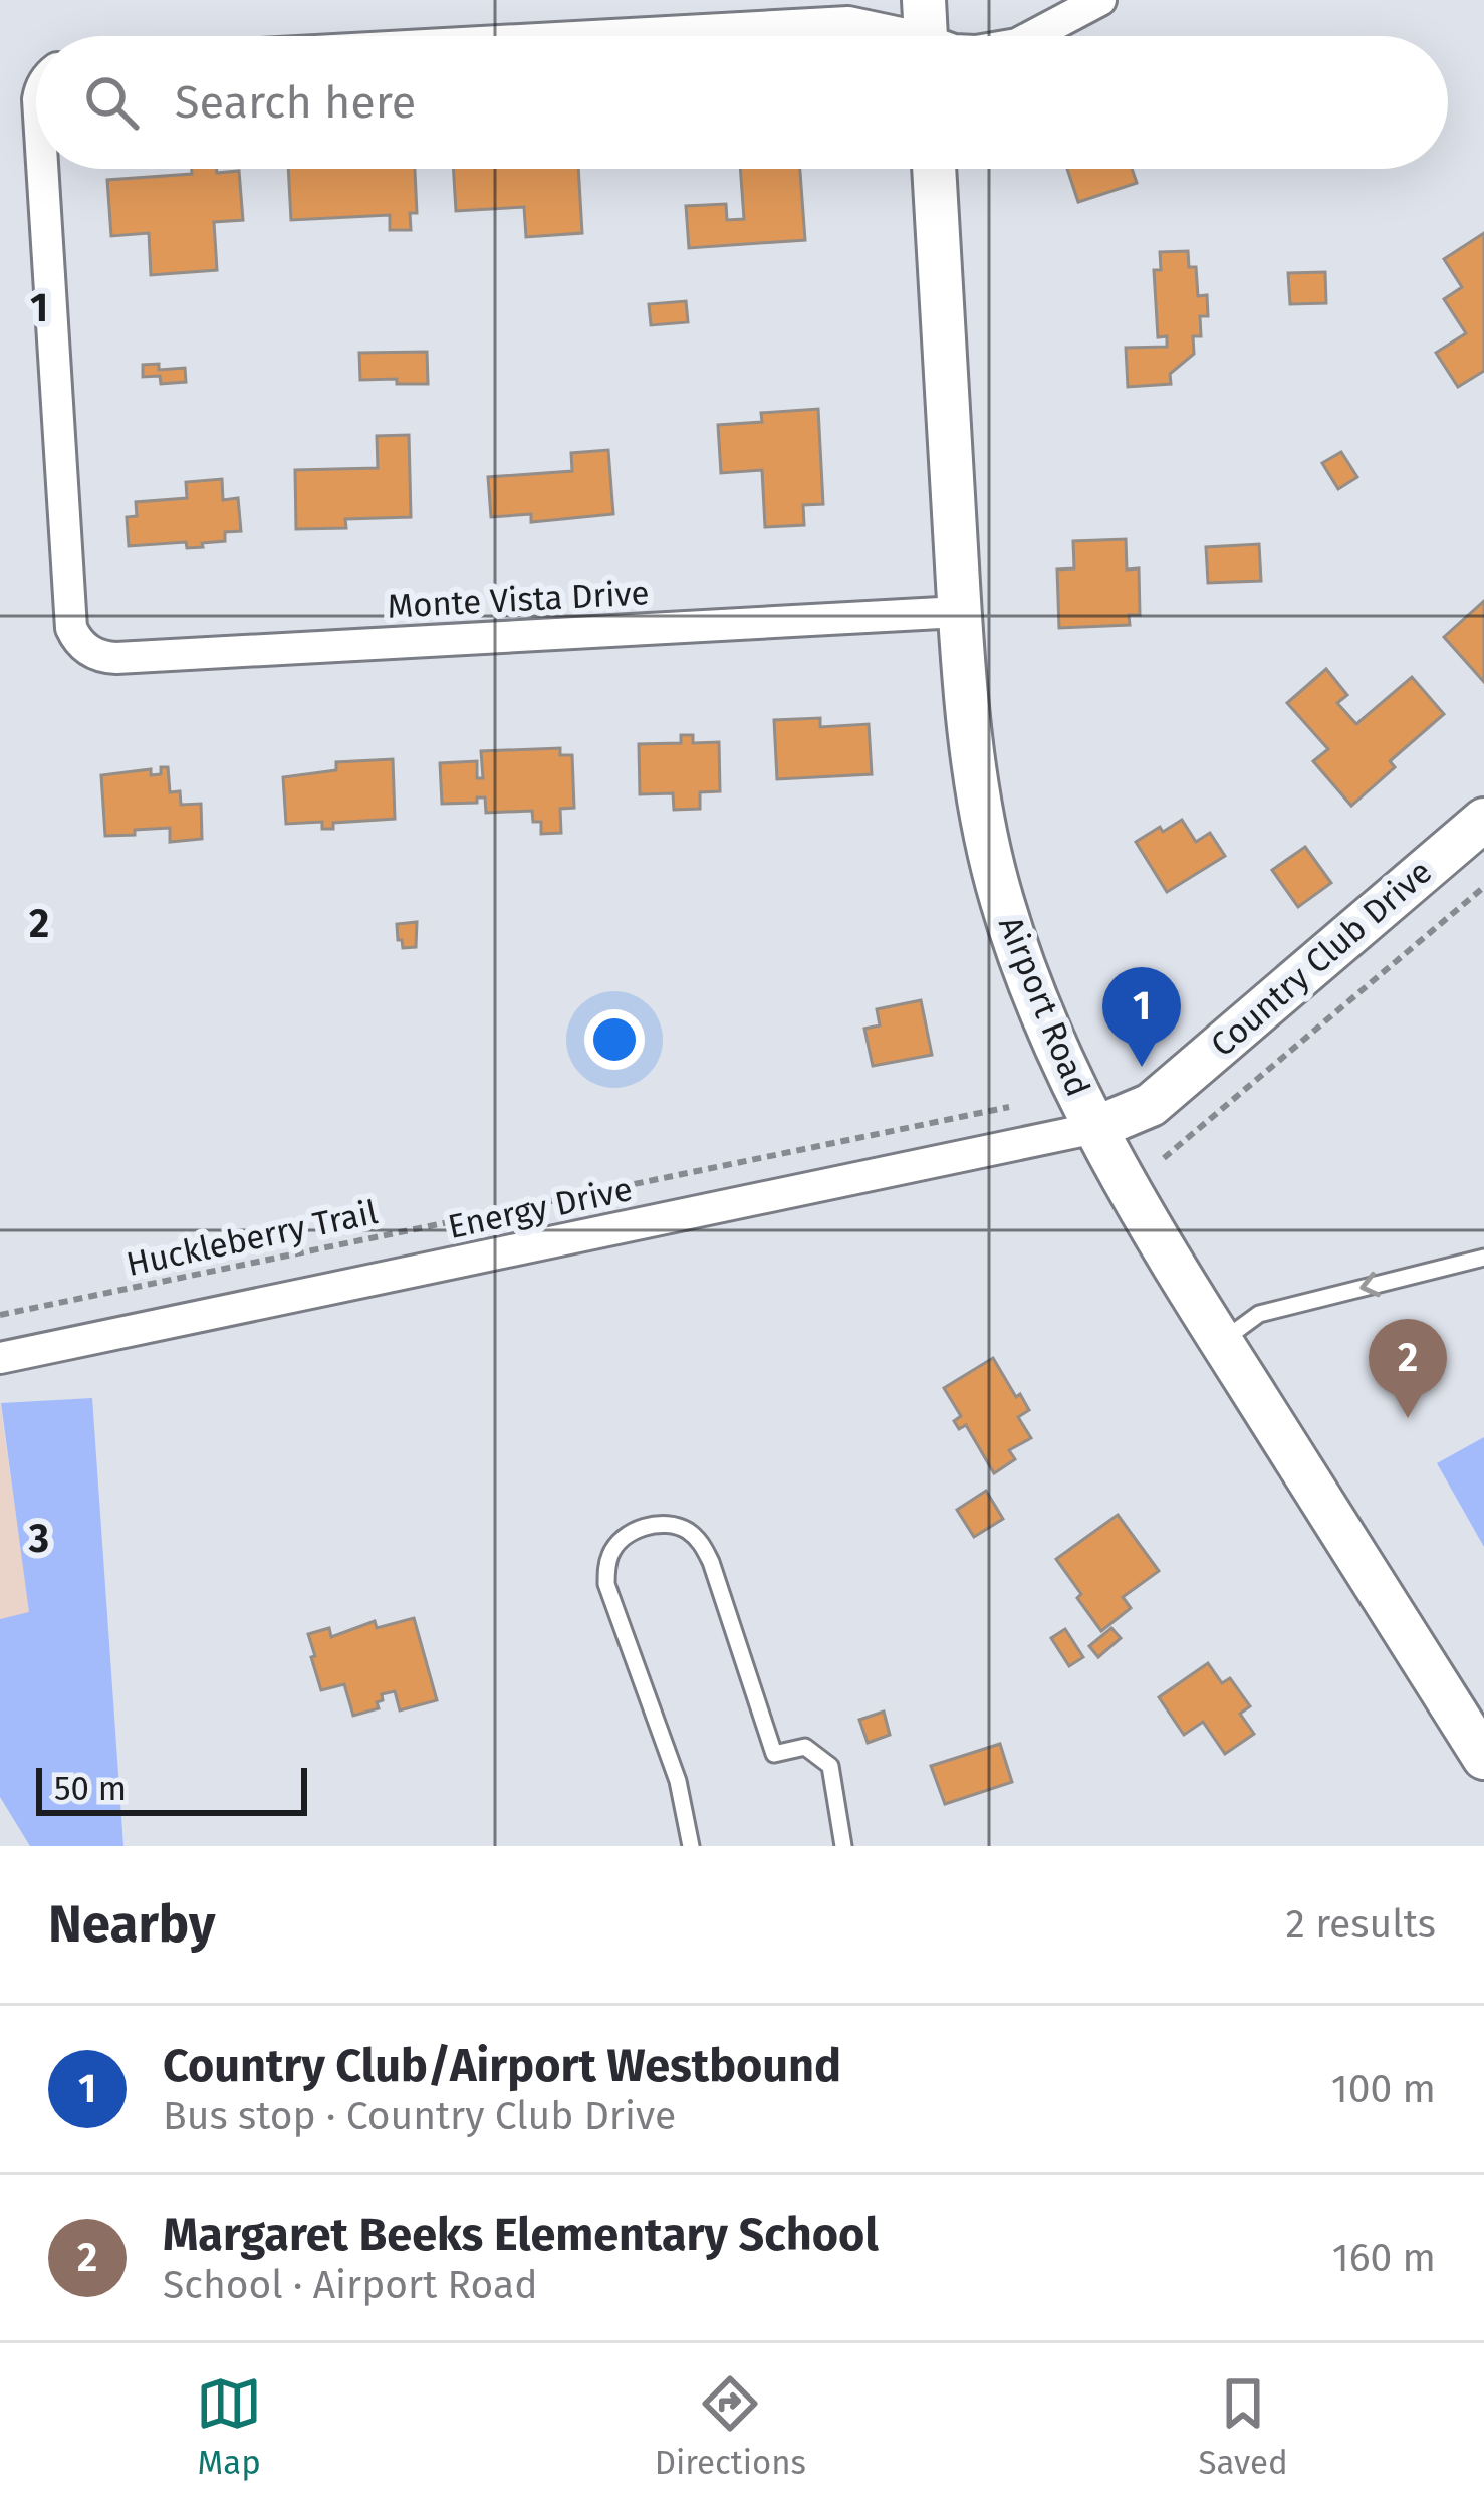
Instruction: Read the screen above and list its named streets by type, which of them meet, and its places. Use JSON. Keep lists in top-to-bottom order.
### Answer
{
  "streets": {
    "street": [
      "Monte Vista Drive",
      "Country Club Drive",
      "Airport Road",
      "Energy Drive"
    ],
    "path": ["Huckleberry Trail"]
  },
  "crossings": [
    ["Monte Vista Drive", "Airport Road"],
    ["Country Club Drive", "Airport Road"],
    ["Country Club Drive", "Energy Drive"],
    ["Airport Road", "Energy Drive"]
  ],
  "scale_bar": "50 m",
  "page": {
    "search": "Search here",
    "pins": ["1", "2"],
    "scale": "50 m",
    "heading": ["Nearby", "2 results"],
    "list": [
      {
        "mark": "1",
        "name": "Country Club/Airport Westbound",
        "note": "Bus stop · Country Club Drive",
        "value": "100 m"
      },
      {
        "mark": "2",
        "name": "Margaret Beeks Elementary School",
        "note": "School · Airport Road",
        "value": "160 m"
      }
    ],
    "nav": ["Map", "Directions", "Saved"]
  },
  "grid": {
    "rows": ["1", "2", "3"]
  }
}
